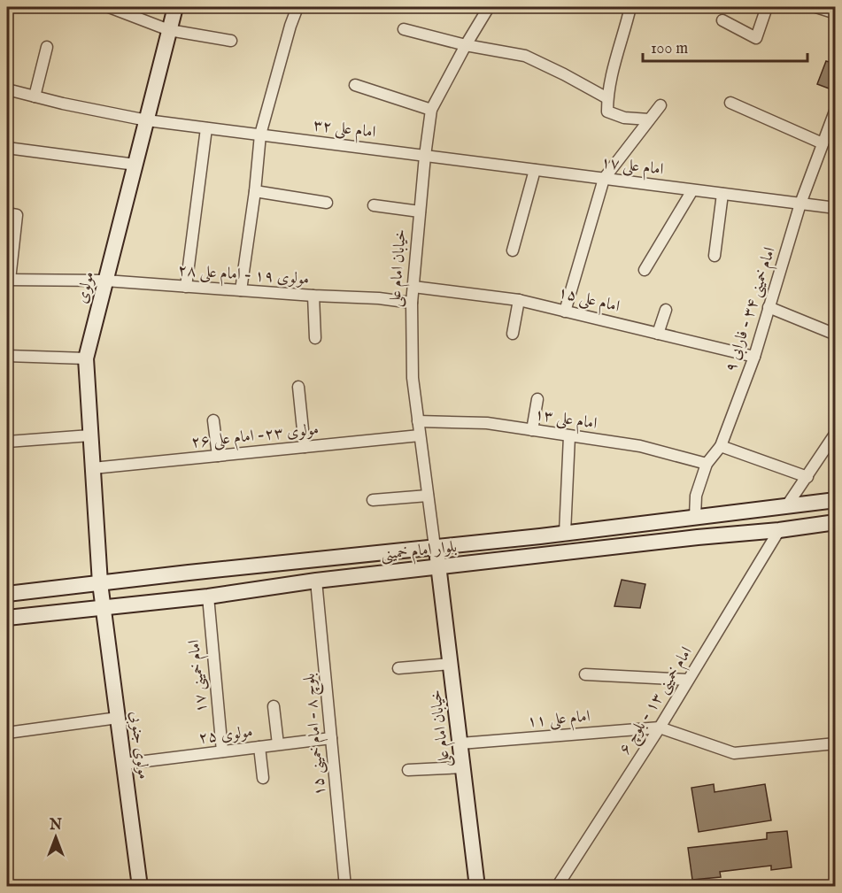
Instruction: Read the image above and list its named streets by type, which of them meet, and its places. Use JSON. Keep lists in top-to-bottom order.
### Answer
{
  "streets": {
    "main road": [
      "خیابان امام علی",
      "مولوی",
      "بلوار امام خمینی",
      "مولوی جنوبی"
    ],
    "street": [
      "امام علی ۳۲",
      "امام علی ۱۷",
      "مولوی ۱۹ - امام علی ۲۸",
      "امام علی ۱۵",
      "امام خمینی ۳۴ - فارابی ۹",
      "امام علی ۱۳",
      "مولوی ۲۳- امام علی ۲۶",
      "امام خمینی ۱۷",
      "امام خمینی ۱۳ - بلوچ ۶",
      "امام علی ۱۱",
      "بلوچ ۸ - امام خمینی ۱۵",
      "مولوی ۲۵"
    ]
  },
  "crossings": [
    ["امام علی ۳۲", "امام علی ۱۷"],
    ["امام علی ۳۲", "خیابان امام علی"],
    ["امام علی ۳۲", "مولوی"],
    ["امام علی ۱۷", "خیابان امام علی"],
    ["امام علی ۱۷", "امام خمینی ۳۴ - فارابی ۹"],
    ["خیابان امام علی", "مولوی ۱۹ - امام علی ۲۸"],
    ["خیابان امام علی", "امام علی ۱۵"],
    ["خیابان امام علی", "امام علی ۱۳"],
    ["خیابان امام علی", "مولوی ۲۳- امام علی ۲۶"],
    ["خیابان امام علی", "بلوار امام خمینی"],
    ["خیابان امام علی", "امام علی ۱۱"],
    ["مولوی ۱۹ - امام علی ۲۸", "مولوی"],
    ["مولوی", "مولوی ۲۳- امام علی ۲۶"],
    ["مولوی", "بلوار امام خمینی"],
    ["مولوی", "مولوی جنوبی"],
    ["امام علی ۱۵", "امام خمینی ۳۴ - فارابی ۹"],
    ["امام خمینی ۳۴ - فارابی ۹", "امام علی ۱۳"],
    ["امام خمینی ۳۴ - فارابی ۹", "بلوار امام خمینی"],
    ["بلوار امام خمینی", "امام خمینی ۱۷"],
    ["بلوار امام خمینی", "امام خمینی ۱۳ - بلوچ ۶"],
    ["بلوار امام خمینی", "بلوچ ۸ - امام خمینی ۱۵"],
    ["بلوار امام خمینی", "مولوی جنوبی"],
    ["امام خمینی ۱۷", "مولوی ۲۵"],
    ["امام خمینی ۱۳ - بلوچ ۶", "امام علی ۱۱"],
    ["بلوچ ۸ - امام خمینی ۱۵", "مولوی ۲۵"],
    ["مولوی ۲۵", "مولوی جنوبی"]
  ],
  "scale_bar": "100 m",
  "north": "top"
}
